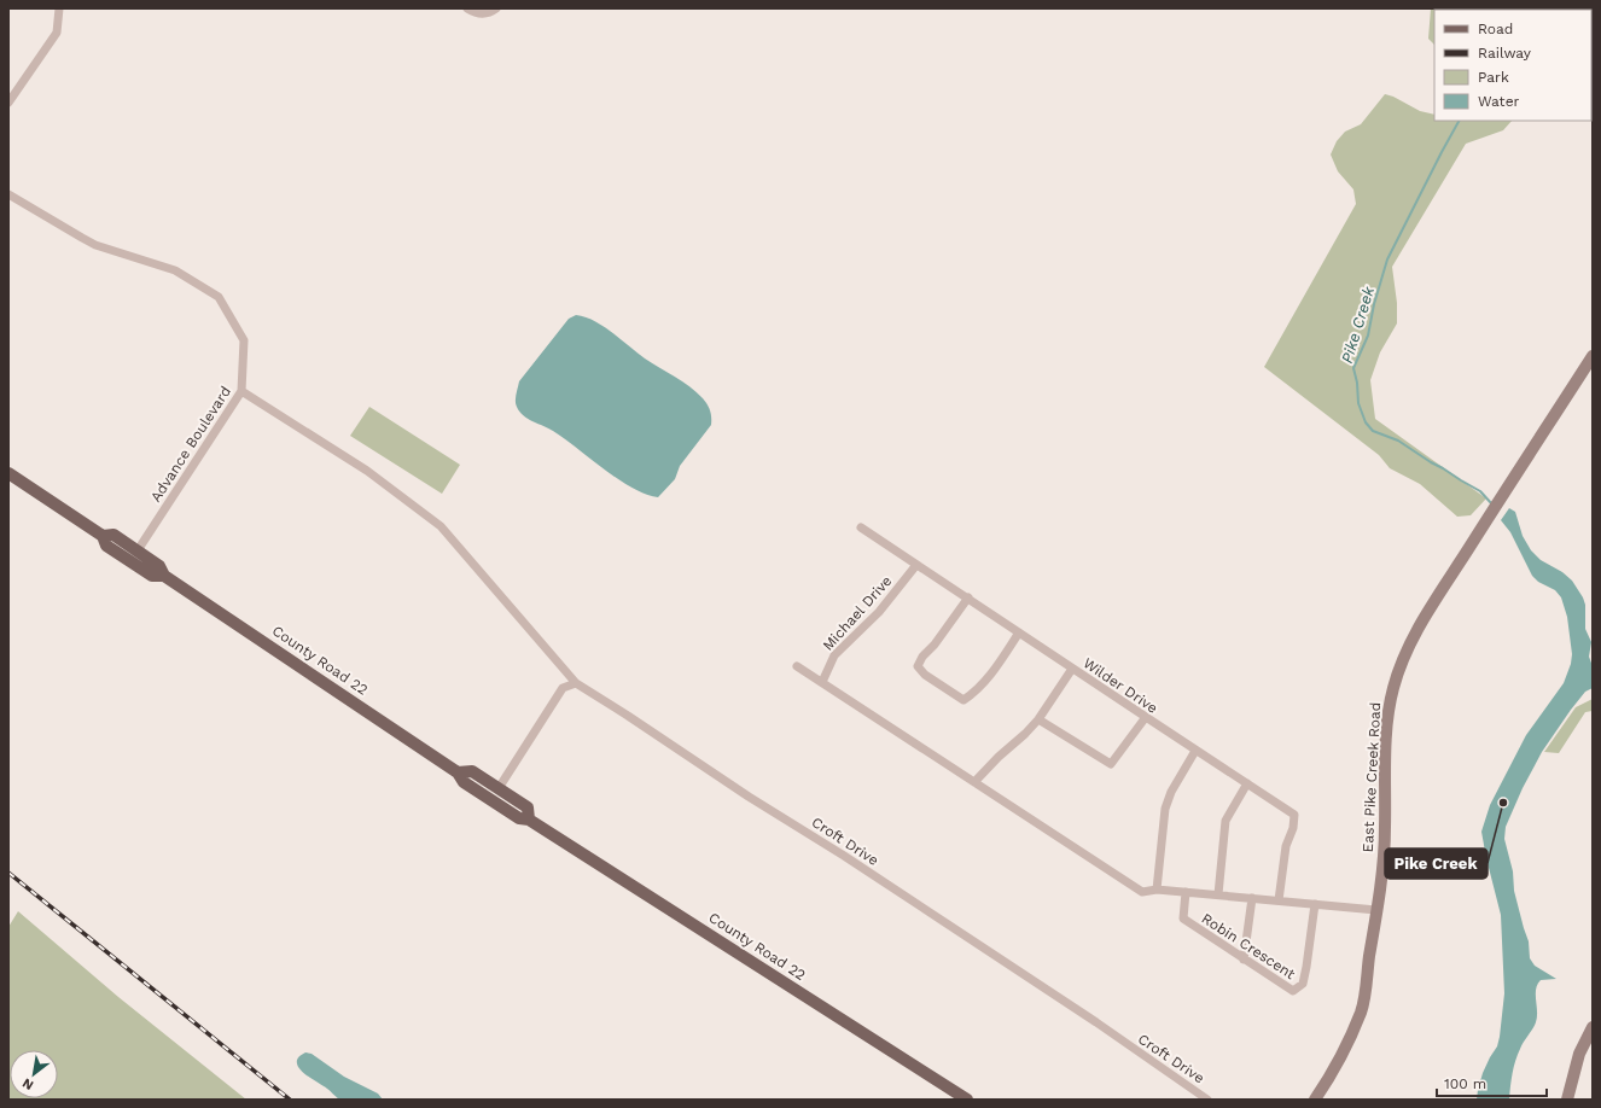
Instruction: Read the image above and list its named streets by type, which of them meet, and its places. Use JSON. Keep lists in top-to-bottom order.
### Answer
{
  "streets": {
    "main road": ["County Road 22"],
    "street": [
      "Advance Boulevard",
      "Michael Drive",
      "Wilder Drive",
      "East Pike Creek Road",
      "Croft Drive",
      "Robin Crescent"
    ]
  },
  "crossings": [
    ["Advance Boulevard", "County Road 22"],
    ["Advance Boulevard", "Croft Drive"],
    ["Michael Drive", "Wilder Drive"]
  ],
  "water": ["Pike Creek"],
  "places": ["Pike Creek"],
  "legend": [
    "Road",
    "Railway",
    "Park",
    "Water"
  ],
  "scale_bar": "100 m",
  "north": "bottom left"
}
